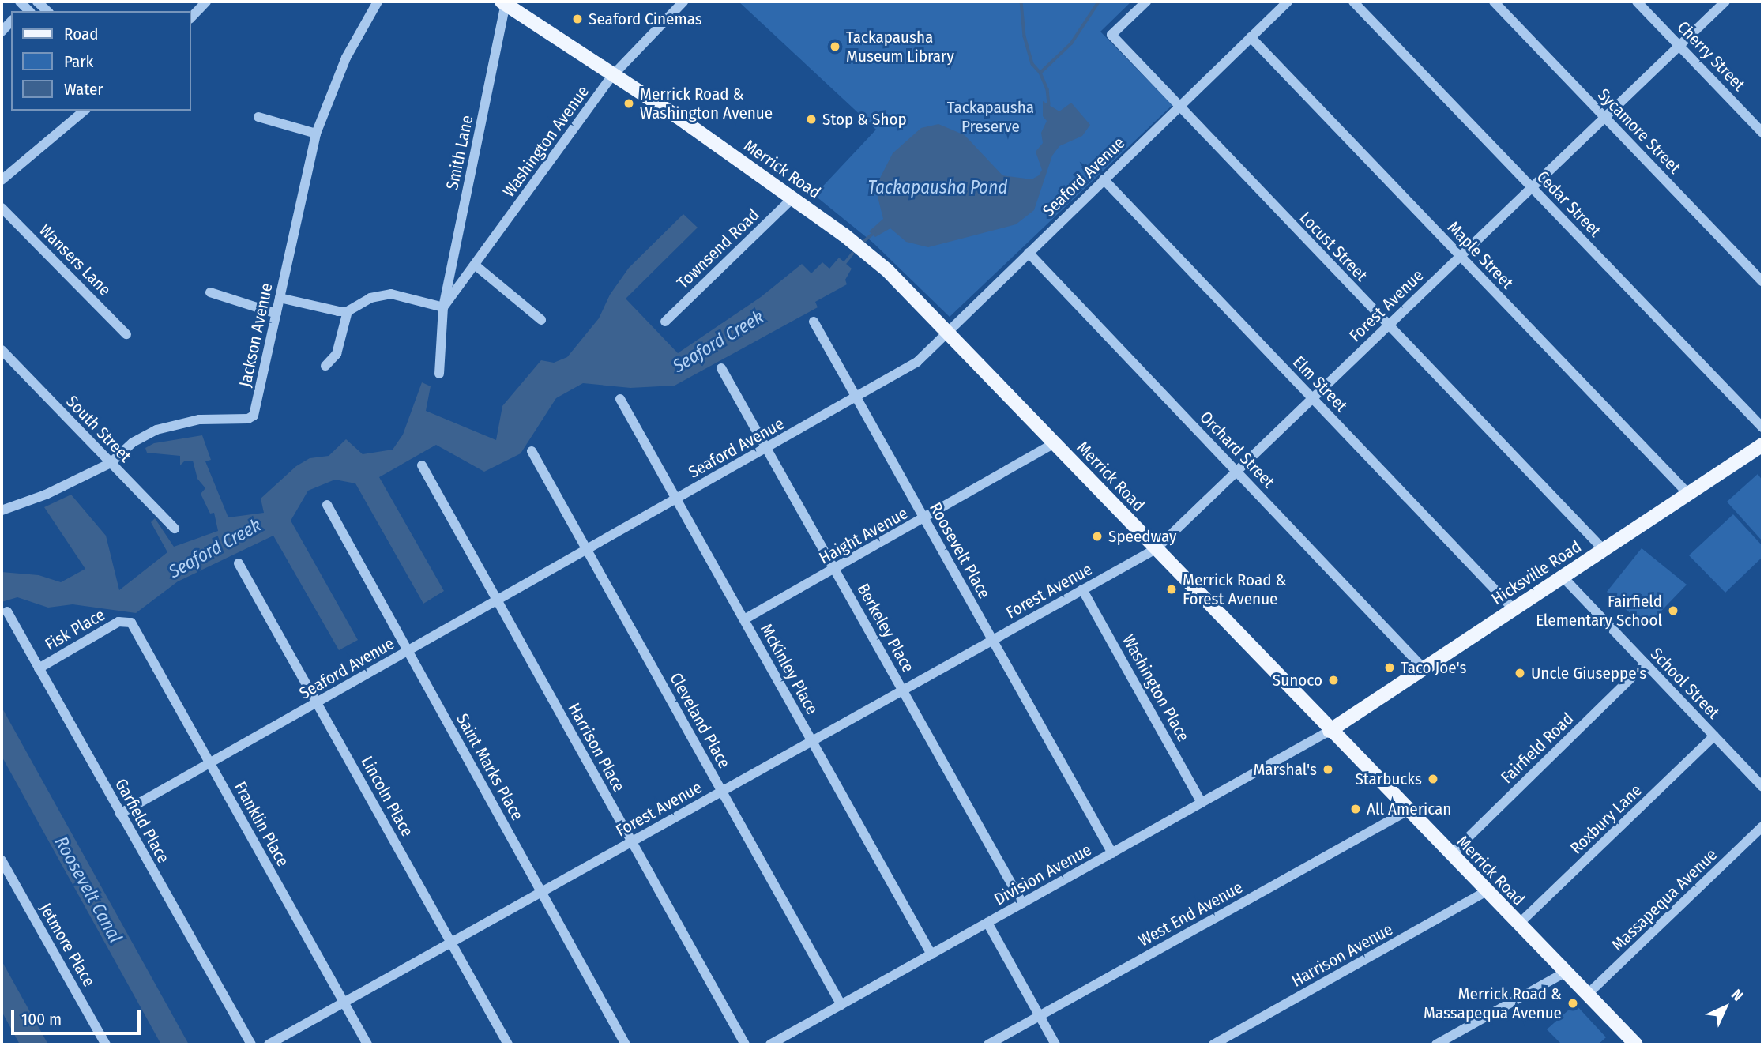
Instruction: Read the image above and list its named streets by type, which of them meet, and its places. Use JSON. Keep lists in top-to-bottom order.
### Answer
{
  "streets": {
    "main road": ["Merrick Road", "Hicksville Road"],
    "street": [
      "Cherry Street",
      "Sycamore Street",
      "Washington Avenue",
      "Smith Lane",
      "Seaford Avenue",
      "Cedar Street",
      "Locust Street",
      "Townsend Road",
      "Maple Street",
      "Wansers Lane",
      "Forest Avenue",
      "Jackson Avenue",
      "Elm Street",
      "South Street",
      "Orchard Street",
      "Haight Avenue",
      "Roosevelt Place",
      "Berkeley Place",
      "Fisk Place",
      "McKinley Place",
      "School Street",
      "Washington Place",
      "Cleveland Place",
      "Harrison Place",
      "Fairfield Road",
      "Saint Marks Place",
      "Lincoln Place",
      "Roxbury Lane",
      "Garfield Place",
      "Franklin Place",
      "Division Avenue",
      "Massapequa Avenue",
      "West End Avenue",
      "Jetmore Place",
      "Harrison Avenue"
    ]
  },
  "crossings": [
    ["Cherry Street", "Forest Avenue"],
    ["Sycamore Street", "Forest Avenue"],
    ["Washington Avenue", "Smith Lane"],
    ["Washington Avenue", "Merrick Road"],
    ["Smith Lane", "Merrick Road"],
    ["Merrick Road", "Seaford Avenue"],
    ["Merrick Road", "Townsend Road"],
    ["Merrick Road", "Forest Avenue"],
    ["Merrick Road", "Haight Avenue"],
    ["Merrick Road", "Hicksville Road"],
    ["Merrick Road", "Fairfield Road"],
    ["Merrick Road", "Roxbury Lane"],
    ["Merrick Road", "Division Avenue"],
    ["Merrick Road", "Massapequa Avenue"],
    ["Merrick Road", "West End Avenue"],
    ["Merrick Road", "Harrison Avenue"],
    ["Seaford Avenue", "Locust Street"],
    ["Seaford Avenue", "Maple Street"],
    ["Seaford Avenue", "Elm Street"],
    ["Seaford Avenue", "Orchard Street"],
    ["Seaford Avenue", "Roosevelt Place"],
    ["Seaford Avenue", "Berkeley Place"],
    ["Seaford Avenue", "McKinley Place"],
    ["Seaford Avenue", "Cleveland Place"],
    ["Seaford Avenue", "Harrison Place"],
    ["Seaford Avenue", "Saint Marks Place"],
    ["Seaford Avenue", "Lincoln Place"],
    ["Seaford Avenue", "Garfield Place"],
    ["Seaford Avenue", "Franklin Place"],
    ["Cedar Street", "Forest Avenue"],
    ["Locust Street", "Forest Avenue"],
    ["Locust Street", "Hicksville Road"],
    ["Maple Street", "Forest Avenue"],
    ["Maple Street", "Hicksville Road"],
    ["Forest Avenue", "Elm Street"],
    ["Forest Avenue", "Orchard Street"],
    ["Forest Avenue", "Roosevelt Place"],
    ["Forest Avenue", "Berkeley Place"],
    ["Forest Avenue", "McKinley Place"],
    ["Forest Avenue", "Washington Place"],
    ["Forest Avenue", "Cleveland Place"],
    ["Forest Avenue", "Harrison Place"],
    ["Forest Avenue", "Saint Marks Place"],
    ["Forest Avenue", "Lincoln Place"],
    ["Forest Avenue", "Franklin Place"],
    ["Jackson Avenue", "South Street"],
    ["Elm Street", "Hicksville Road"],
    ["Orchard Street", "Hicksville Road"],
    ["Haight Avenue", "Roosevelt Place"],
    ["Haight Avenue", "Berkeley Place"],
    ["Haight Avenue", "McKinley Place"],
    ["Roosevelt Place", "Division Avenue"],
    ["Hicksville Road", "School Street"],
    ["Hicksville Road", "Division Avenue"],
    ["Berkeley Place", "Division Avenue"],
    ["Fisk Place", "Garfield Place"],
    ["Fisk Place", "Franklin Place"],
    ["McKinley Place", "Division Avenue"],
    ["School Street", "Fairfield Road"],
    ["School Street", "Roxbury Lane"],
    ["Washington Place", "Division Avenue"],
    ["Cleveland Place", "Division Avenue"]
  ],
  "water": ["Tackapausha Pond", "Seaford Creek", "Roosevelt Canal"],
  "parks": ["Tackapausha Preserve"],
  "places": [
    "Seaford Cinemas",
    "Tackapausha Museum Library",
    "Merrick Road & Washington Avenue",
    "Stop & Shop",
    "Speedway",
    "Merrick Road & Forest Avenue",
    "Fairfield Elementary School",
    "Taco Joe's",
    "Uncle Giuseppe's",
    "Sunoco",
    "Marshal's",
    "Starbucks",
    "All American",
    "Merrick Road & Massapequa Avenue"
  ],
  "legend": ["Road", "Park", "Water"],
  "scale_bar": "100 m",
  "north": "top right"
}
